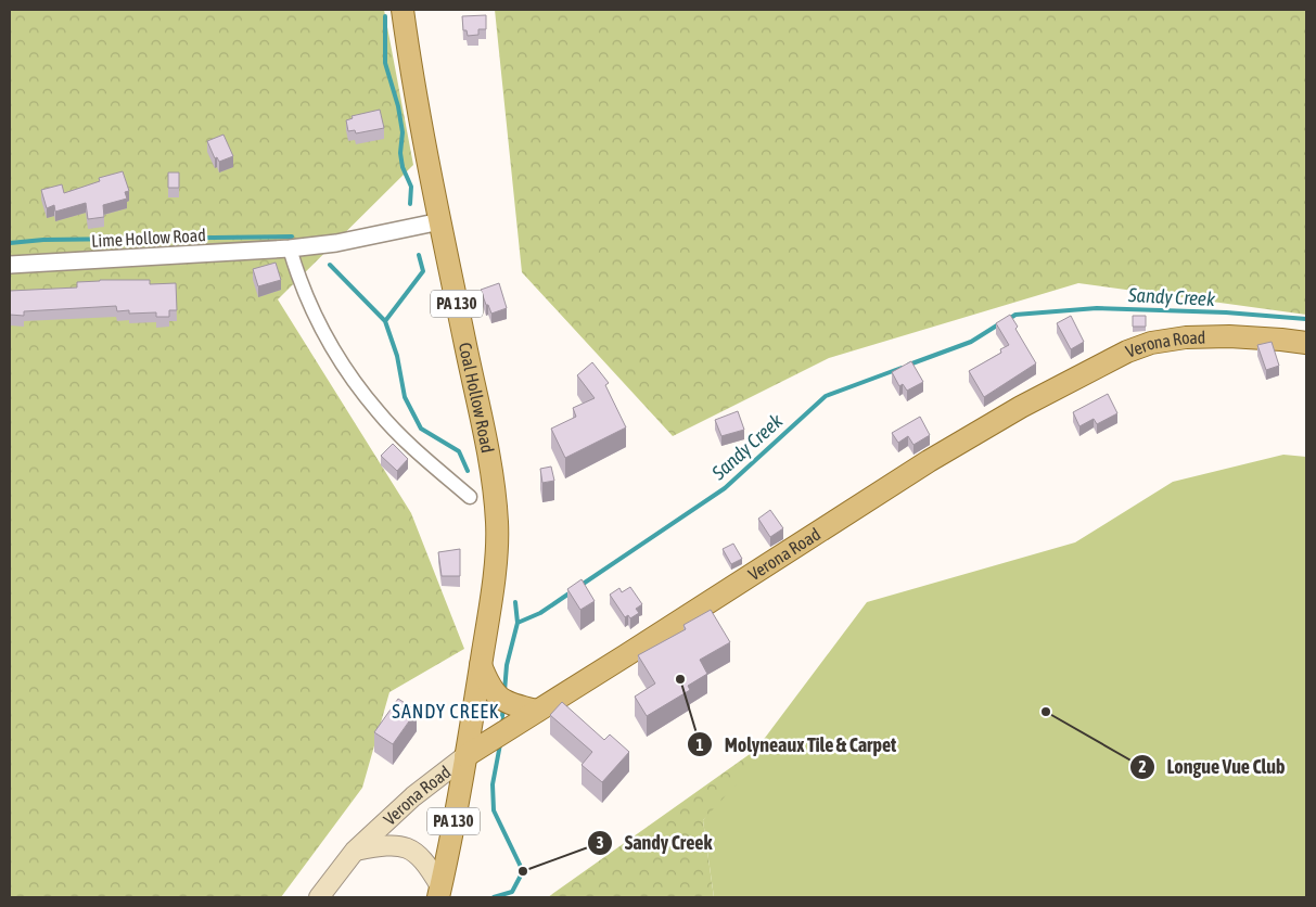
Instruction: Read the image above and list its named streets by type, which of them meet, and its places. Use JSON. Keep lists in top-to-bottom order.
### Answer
{
  "streets": {
    "main road": ["PA 130", "Verona Road", "Coal Hollow Road"],
    "street": ["Lime Hollow Road"]
  },
  "crossings": [
    ["Lime Hollow Road", "Coal Hollow Road"],
    ["PA 130", "Verona Road"],
    ["PA 130", "Coal Hollow Road"],
    ["Verona Road", "Coal Hollow Road"]
  ],
  "districts": ["SANDY CREEK"],
  "water": ["Sandy Creek"],
  "places": ["Molyneaux Tile & Carpet", "Longue Vue Club", "Sandy Creek"]
}
